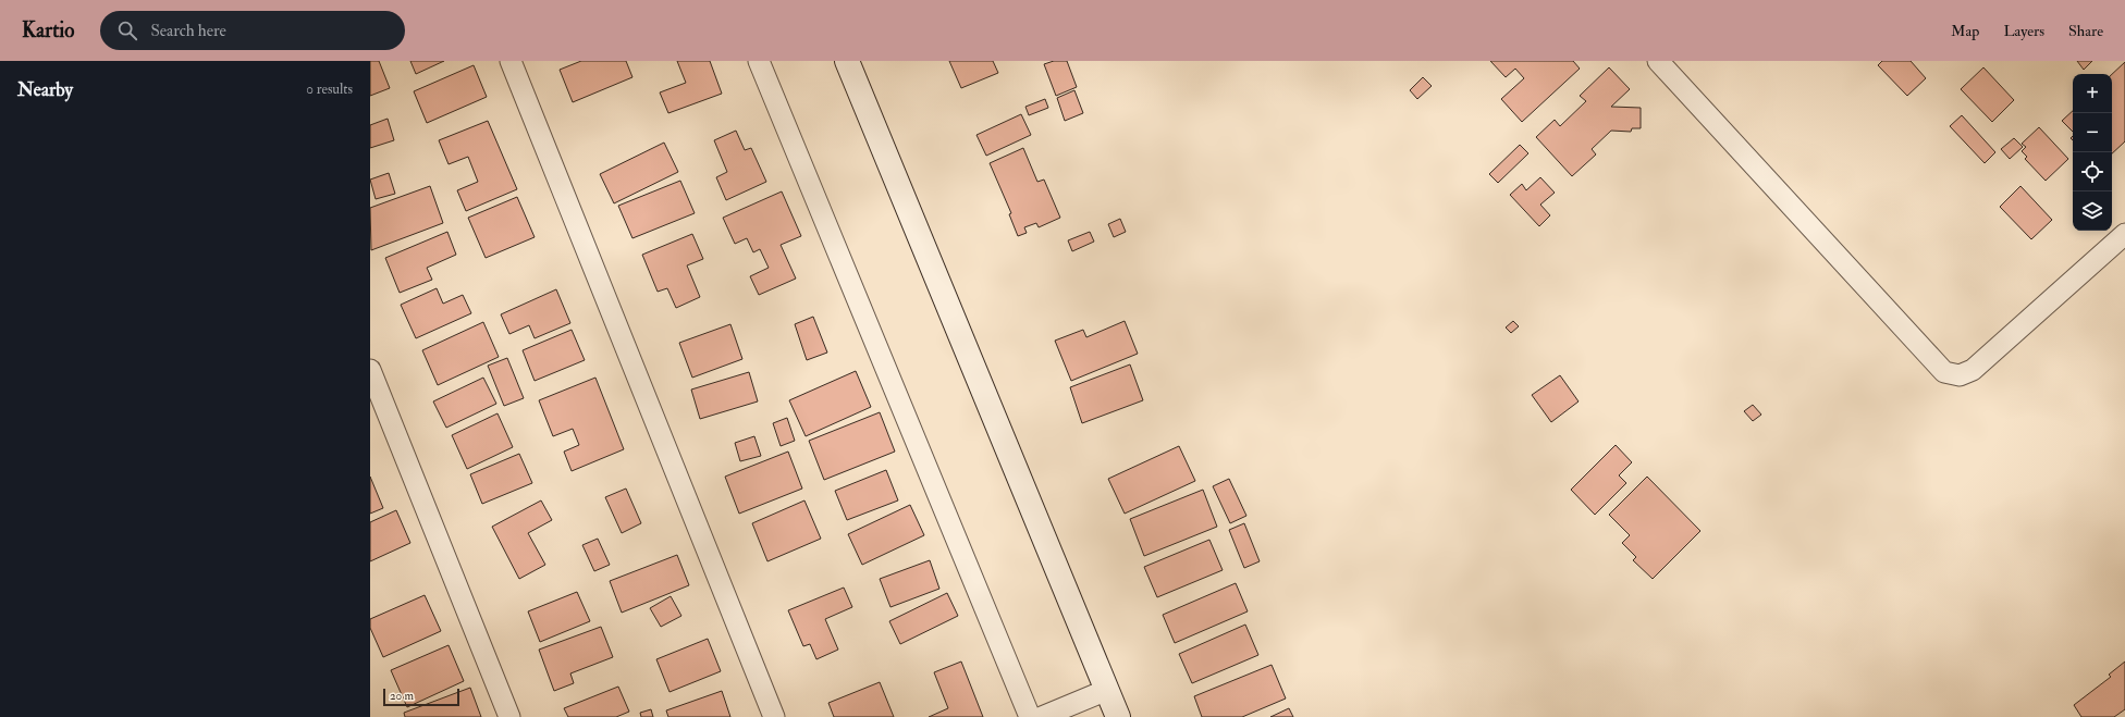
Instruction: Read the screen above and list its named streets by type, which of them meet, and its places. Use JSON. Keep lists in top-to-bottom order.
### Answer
{
  "scale_bar": "20 m",
  "page": {
    "header": "Kartio",
    "search": "Search here",
    "nav": ["Map", "Layers", "Share"],
    "heading": ["Nearby", "0 results"],
    "map_buttons": ["+", "−"],
    "scale": "20 m"
  }
}
